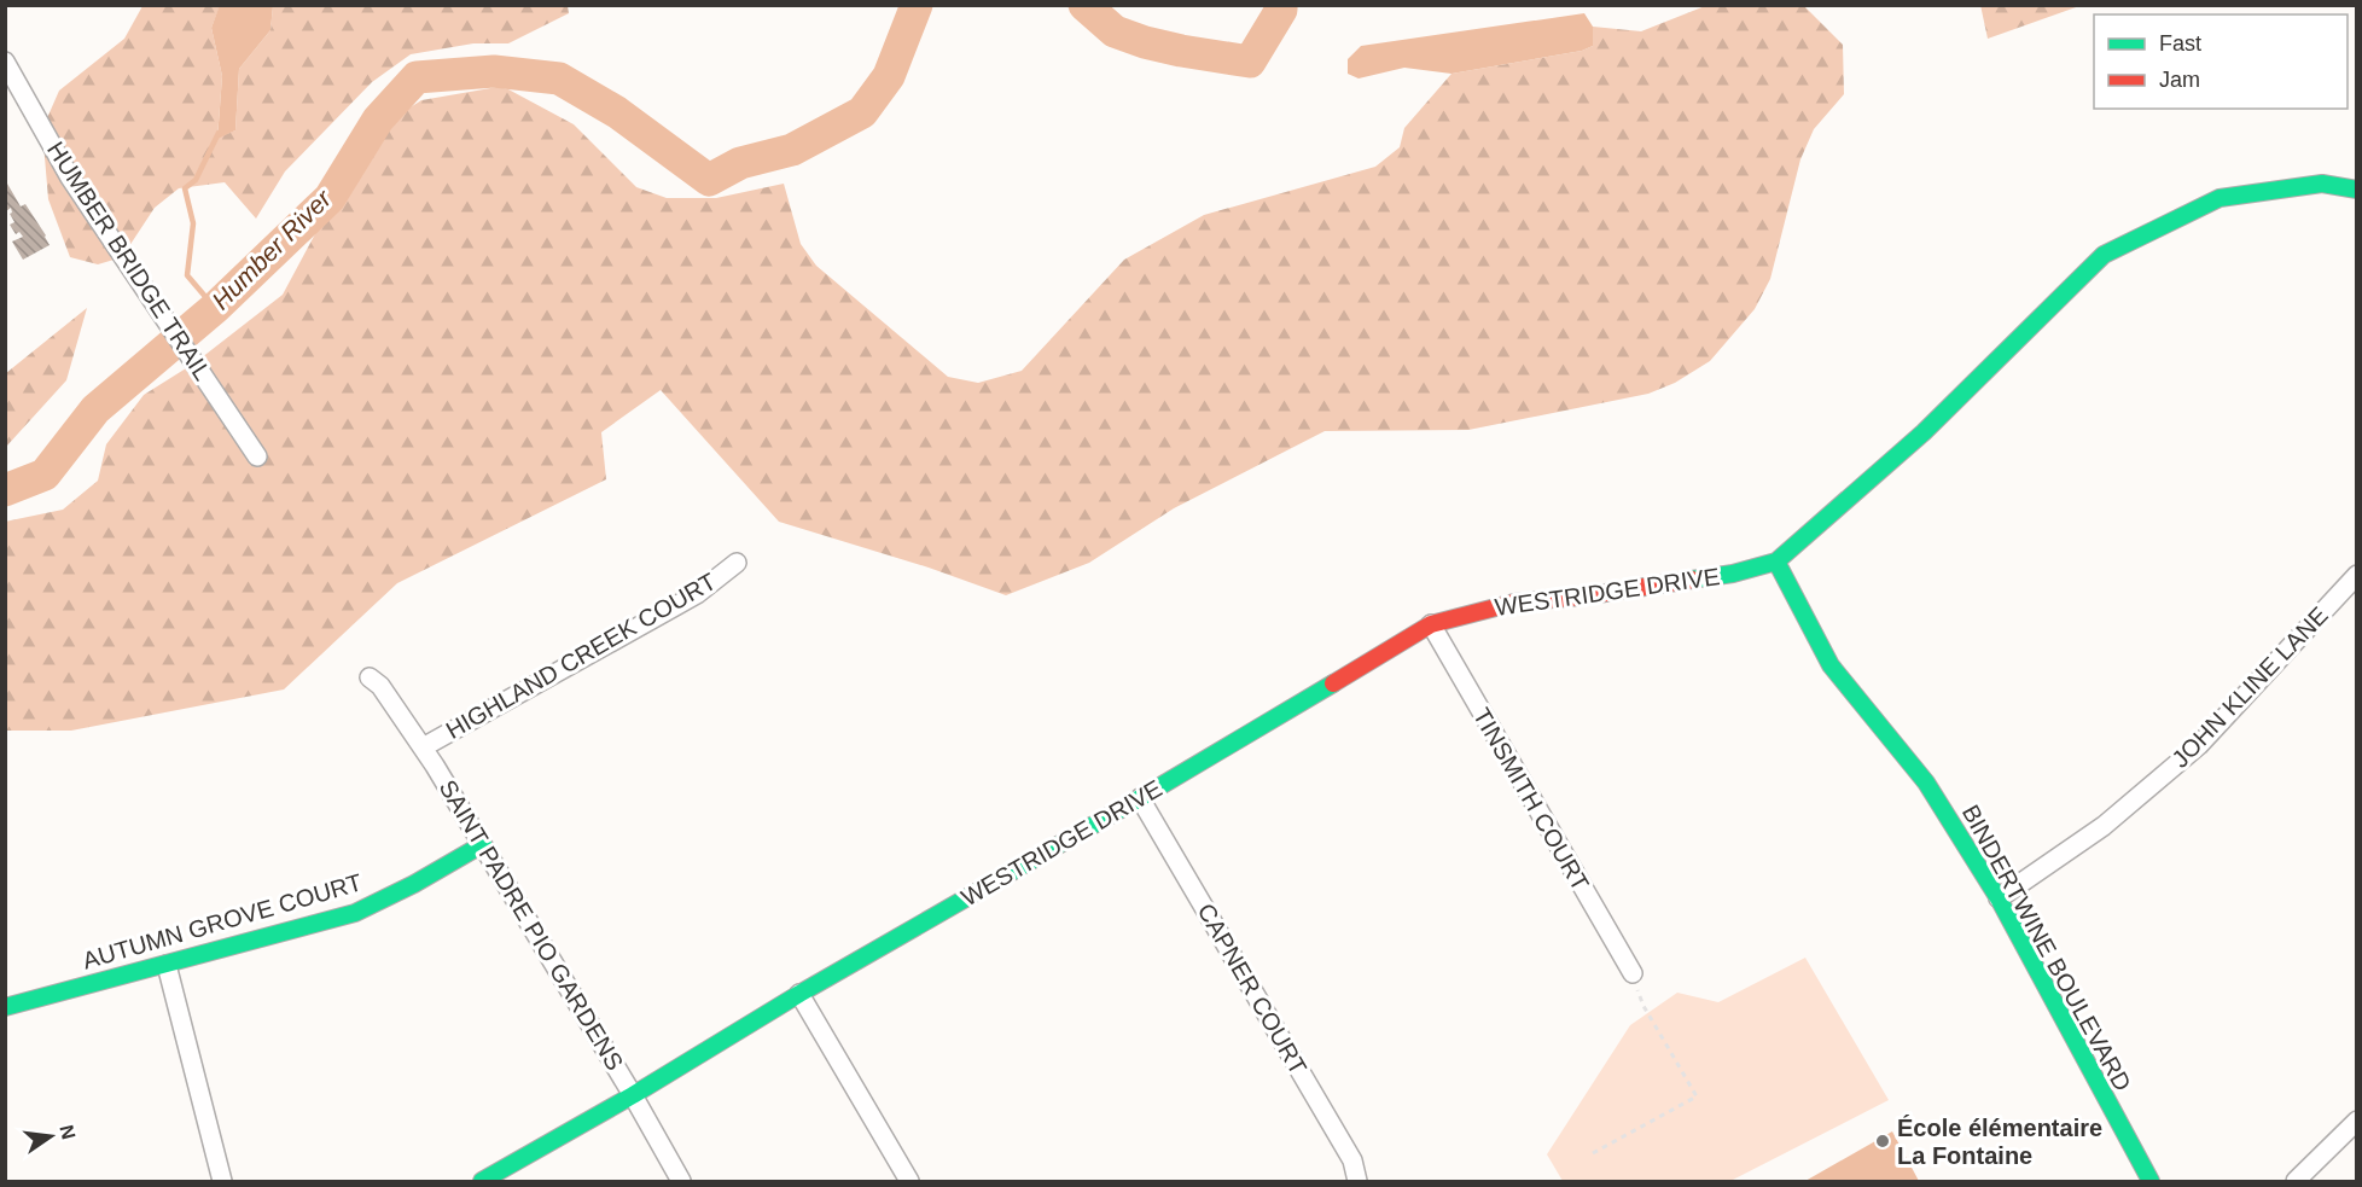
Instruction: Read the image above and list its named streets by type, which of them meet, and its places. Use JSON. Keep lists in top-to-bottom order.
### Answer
{
  "streets": {
    "street": [
      "HUMBER BRIDGE TRAIL",
      "WESTRIDGE DRIVE",
      "HIGHLAND CREEK COURT",
      "JOHN KLINE LANE",
      "TINSMITH COURT",
      "AUTUMN GROVE COURT",
      "SAINT PADRE PIO GARDENS",
      "BINDERTWINE BOULEVARD",
      "CAPNER COURT"
    ]
  },
  "crossings": [
    ["WESTRIDGE DRIVE", "TINSMITH COURT"],
    ["WESTRIDGE DRIVE", "SAINT PADRE PIO GARDENS"],
    ["WESTRIDGE DRIVE", "BINDERTWINE BOULEVARD"],
    ["WESTRIDGE DRIVE", "CAPNER COURT"],
    ["HIGHLAND CREEK COURT", "SAINT PADRE PIO GARDENS"],
    ["JOHN KLINE LANE", "BINDERTWINE BOULEVARD"],
    ["AUTUMN GROVE COURT", "SAINT PADRE PIO GARDENS"]
  ],
  "water": ["Humber River"],
  "places": ["École élémentaire La Fontaine"],
  "legend": ["Fast", "Jam"],
  "north": "right"
}
